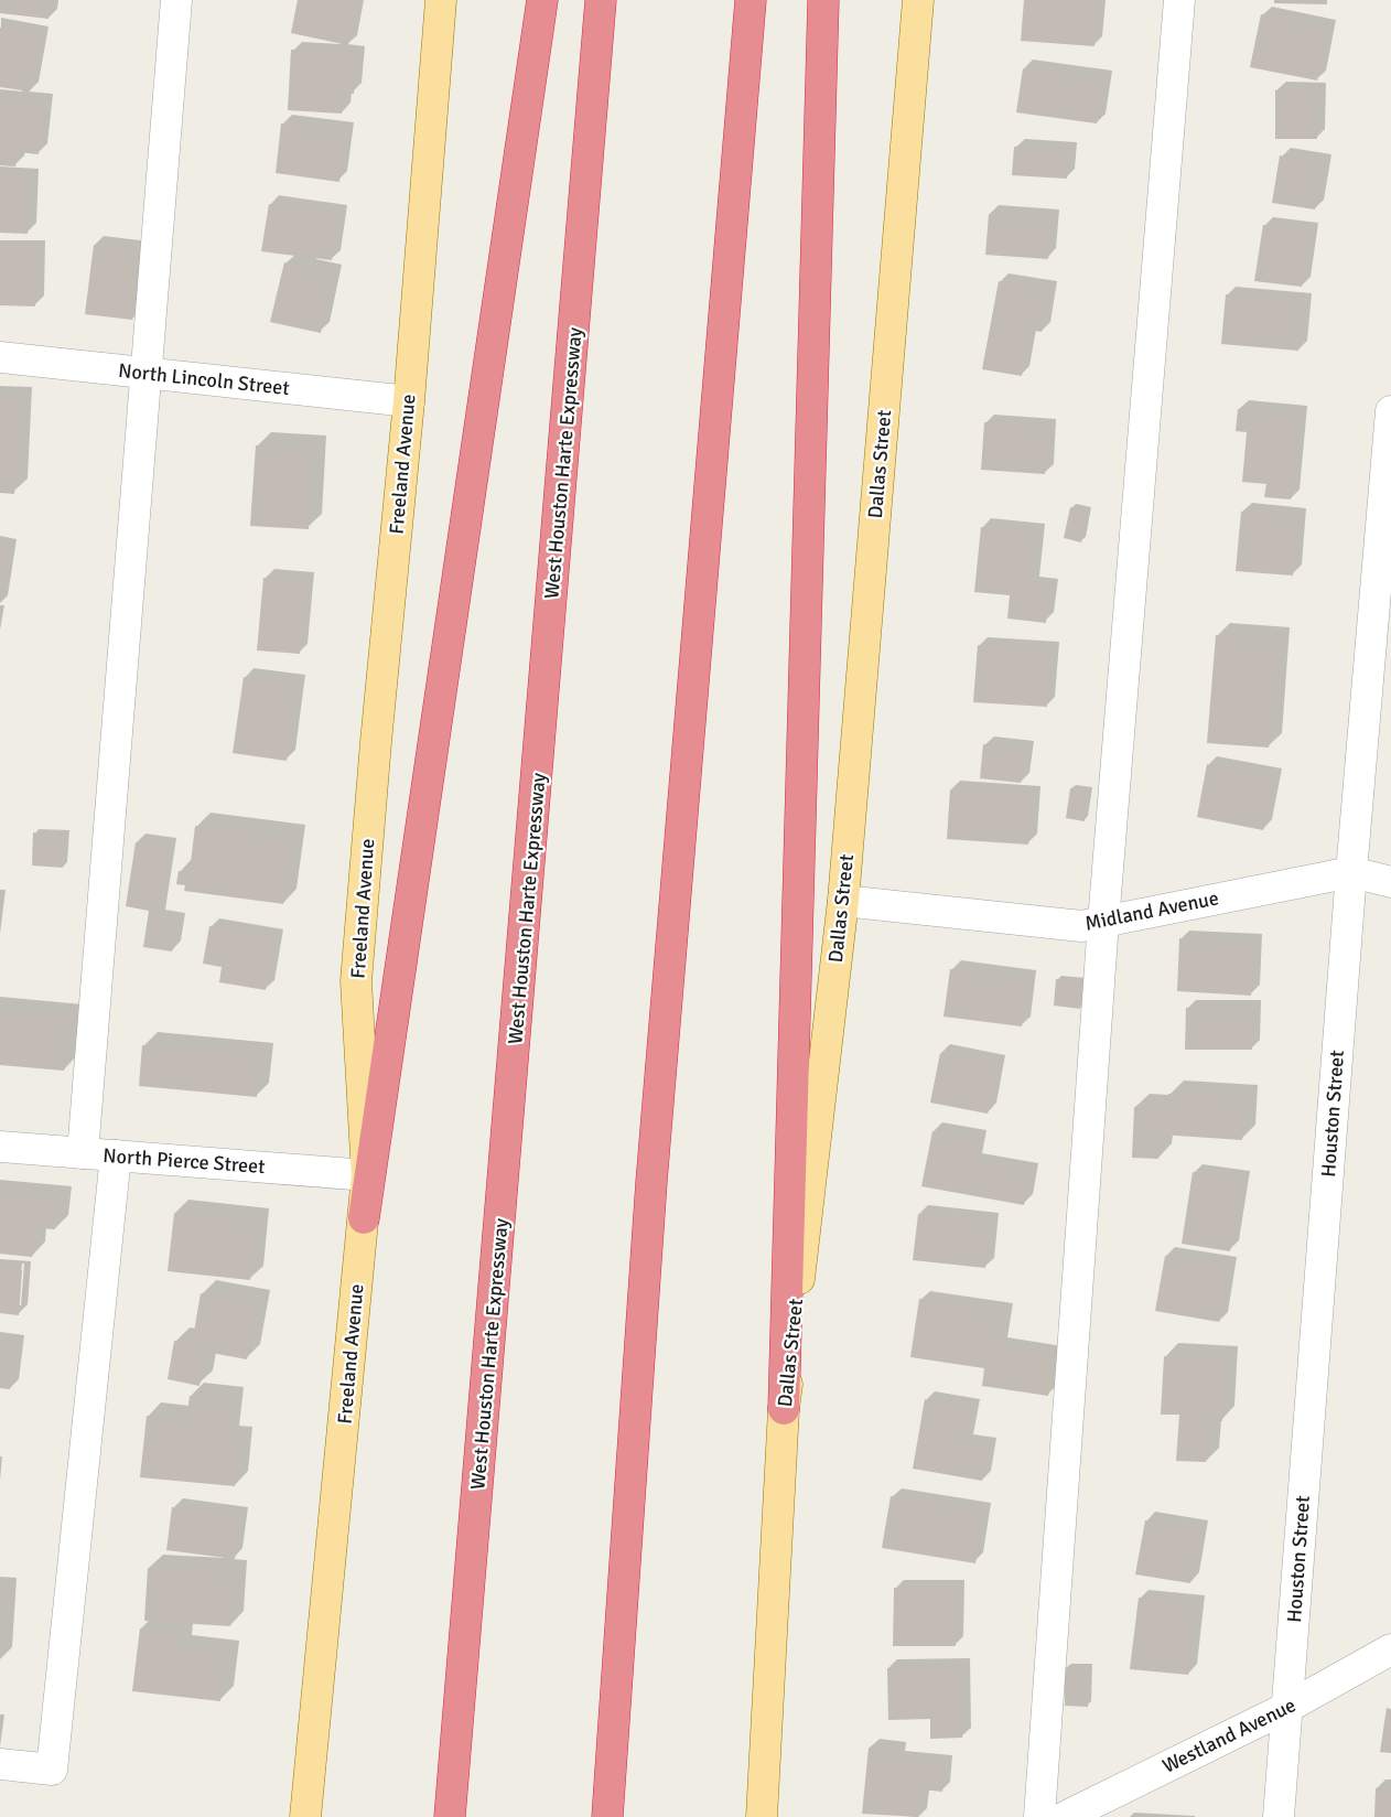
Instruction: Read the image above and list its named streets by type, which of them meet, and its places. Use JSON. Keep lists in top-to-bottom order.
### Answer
{
  "streets": {
    "highway": ["West Houston Harte Expressway"],
    "main road": ["Freeland Avenue", "Dallas Street"],
    "street": [
      "North Lincoln Street",
      "Midland Avenue",
      "Houston Street",
      "North Pierce Street",
      "Westland Avenue"
    ]
  },
  "crossings": [
    ["North Lincoln Street", "Freeland Avenue"],
    ["Freeland Avenue", "North Pierce Street"],
    ["Dallas Street", "Midland Avenue"],
    ["Midland Avenue", "Houston Street"],
    ["Houston Street", "Westland Avenue"]
  ]
}
